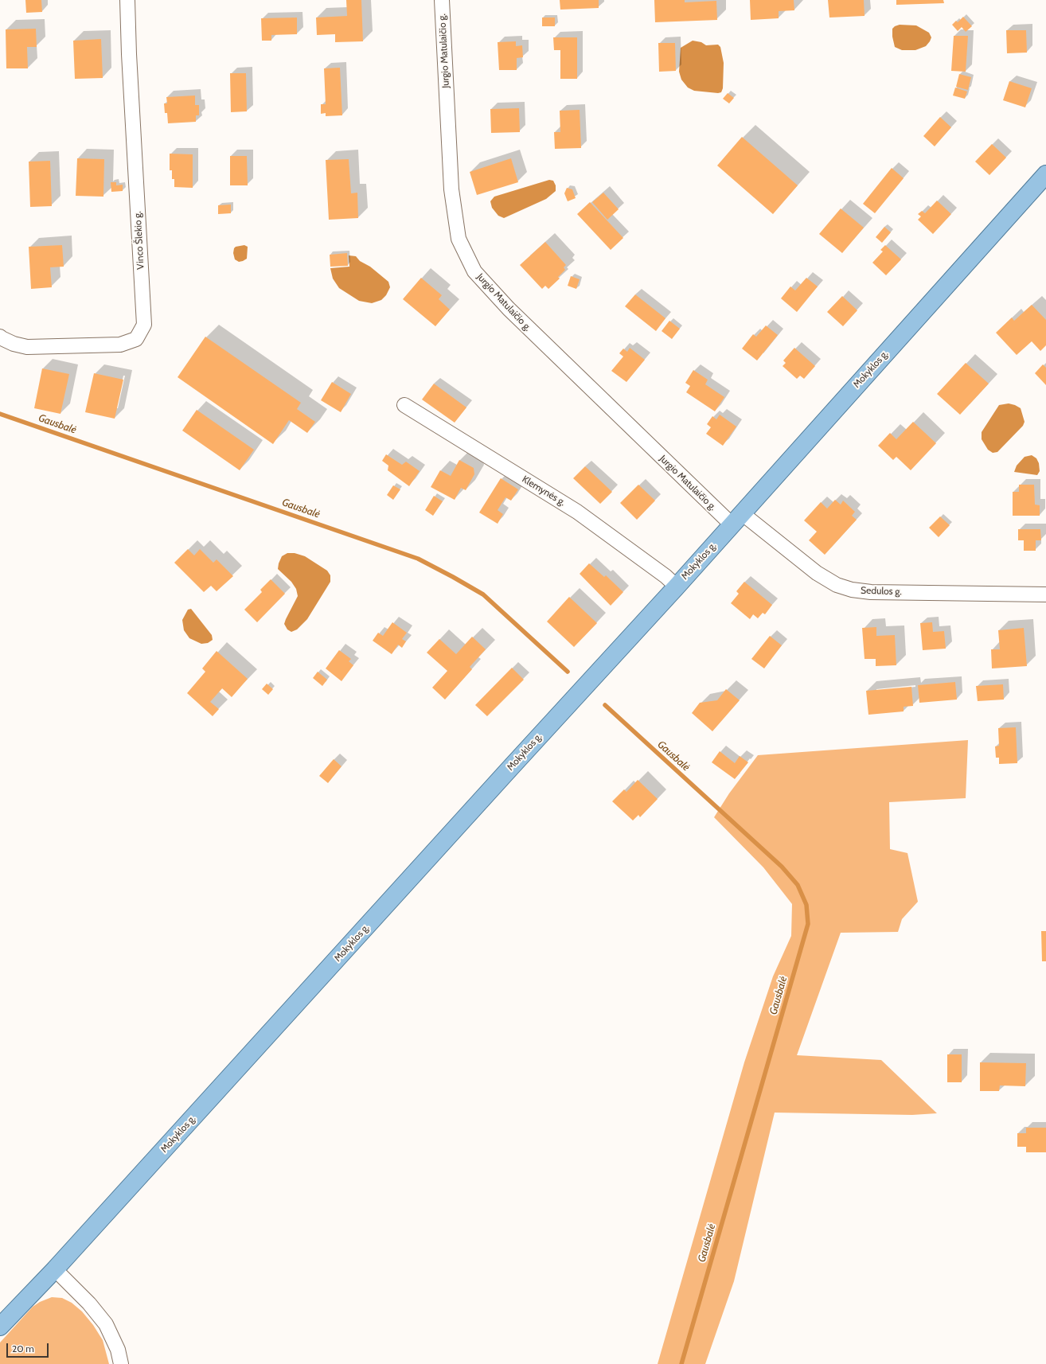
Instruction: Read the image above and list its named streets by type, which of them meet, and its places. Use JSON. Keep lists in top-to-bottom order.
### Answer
{
  "streets": {
    "main road": ["Mokyklos g."],
    "street": [
      "Jurgio Matulaičio g.",
      "Vinco Šlekio g.",
      "Klemynės g.",
      "Sedulos g."
    ]
  },
  "crossings": [
    ["Jurgio Matulaičio g.", "Mokyklos g."],
    ["Jurgio Matulaičio g.", "Sedulos g."],
    ["Mokyklos g.", "Klemynės g."],
    ["Mokyklos g.", "Sedulos g."]
  ],
  "water": ["Gausbalė"],
  "scale_bar": "20 m"
}
